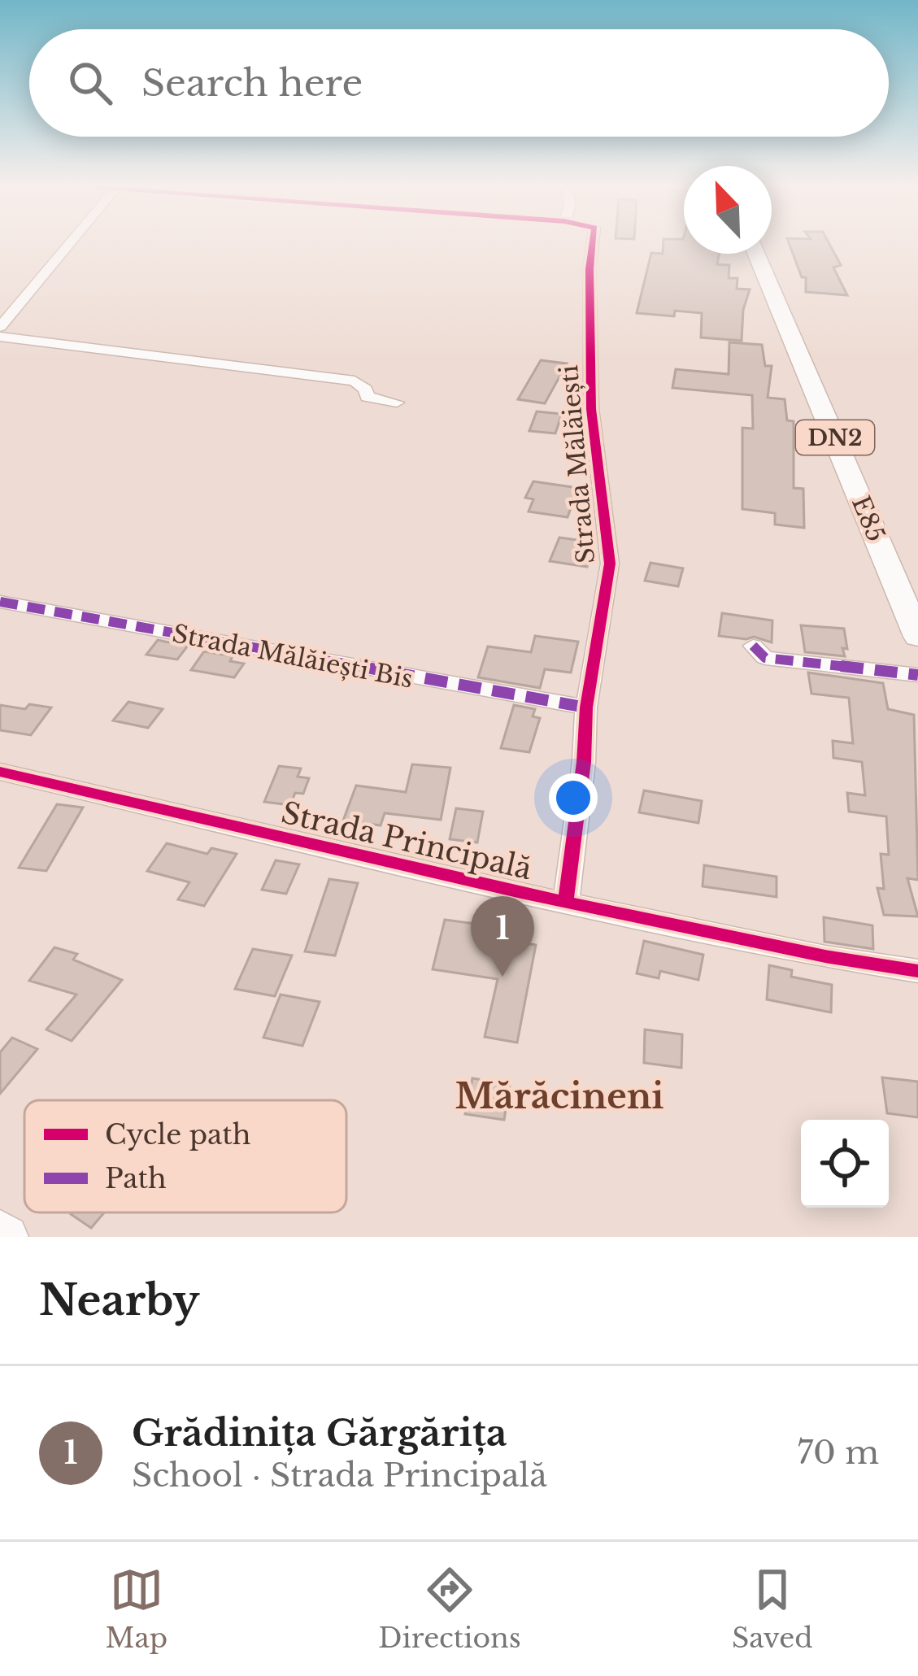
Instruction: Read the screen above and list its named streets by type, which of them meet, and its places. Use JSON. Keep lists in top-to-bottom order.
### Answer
{
  "streets": {
    "main road": ["DN2", "E85"],
    "street": ["Strada Mălăiești", "Strada Mălăiești Bis", "Strada Principală"]
  },
  "crossings": [
    ["Strada Mălăiești", "Strada Mălăiești Bis"],
    ["Strada Mălăiești", "Strada Principală"]
  ],
  "districts": ["Mărăcineni"],
  "legend": ["Cycle path", "Path"],
  "north": "top left",
  "page": {
    "search": "Search here",
    "pins": "1",
    "heading": "Nearby",
    "list": [
      {
        "mark": "1",
        "name": "Grădinița Gărgărița",
        "note": "School · Strada Principală",
        "value": "70 m"
      }
    ],
    "nav": ["Map", "Directions", "Saved"]
  }
}
